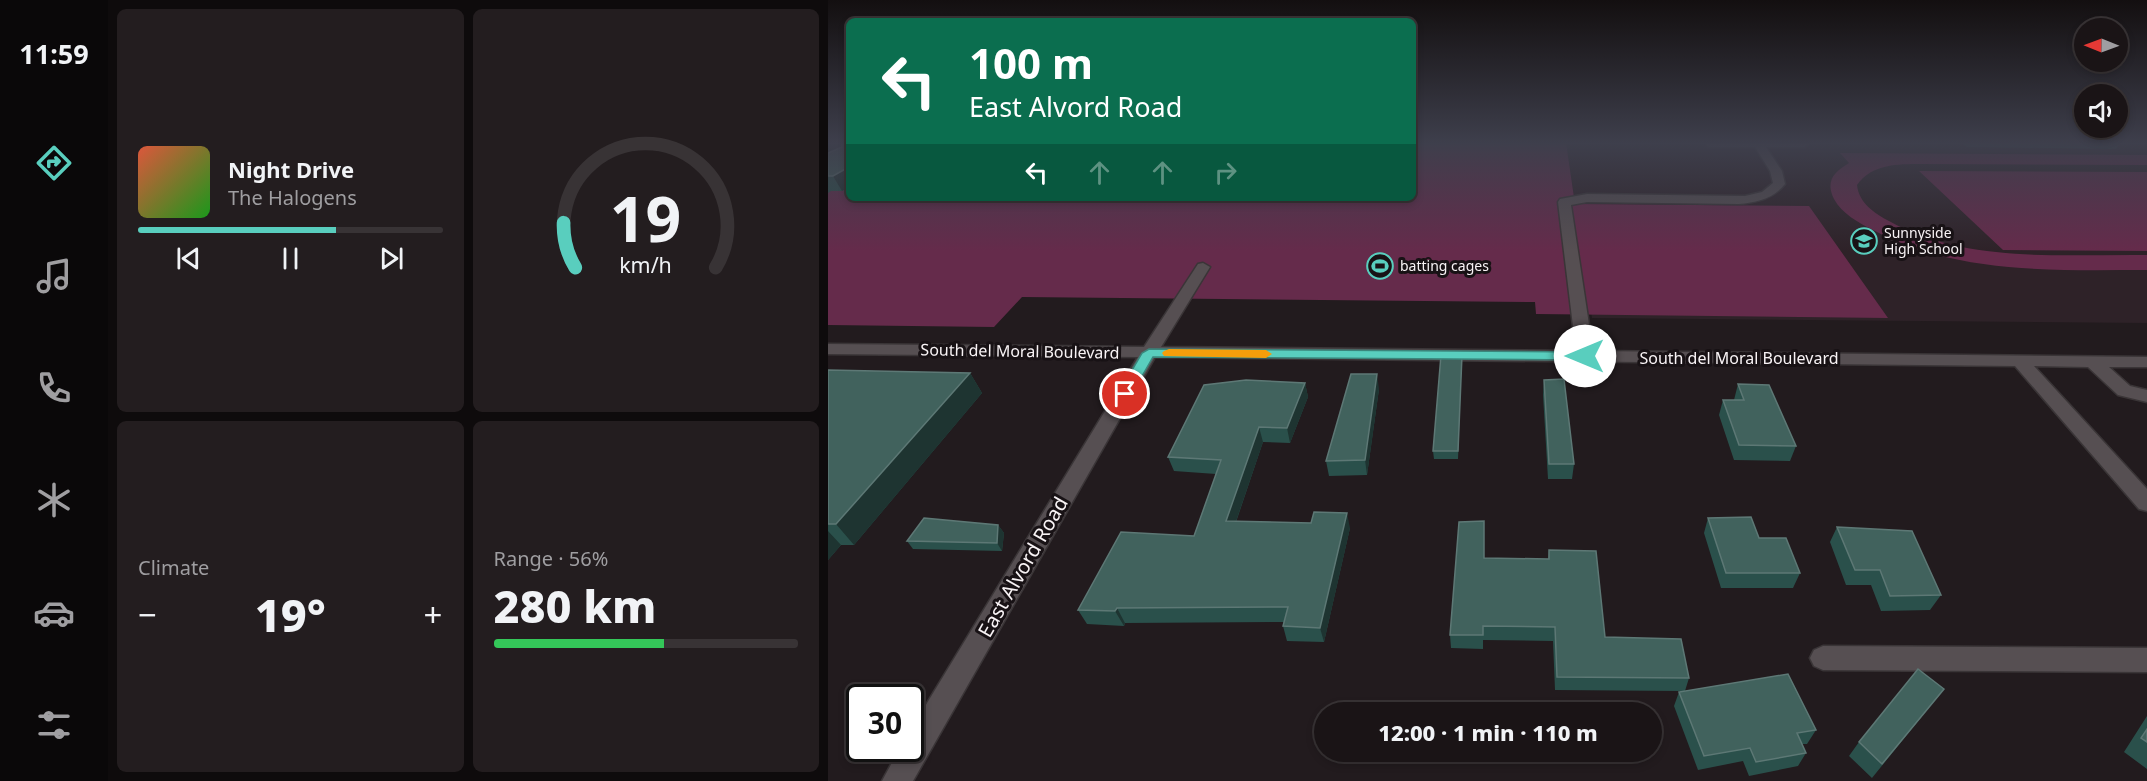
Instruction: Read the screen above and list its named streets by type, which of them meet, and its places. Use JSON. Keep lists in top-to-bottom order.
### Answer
{
  "streets": {
    "street": ["South del Moral Boulevard", "East Alvord Road"]
  },
  "crossings": [
    ["South del Moral Boulevard", "East Alvord Road"]
  ],
  "places": {
    "school or university": ["Sunnyside High School"],
    "sports": ["batting cages"]
  },
  "north": "left",
  "page": {
    "tabs": "11:59",
    "turn": ["100 m", "East Alvord Road"],
    "song": ["Night Drive", "The Halogens"],
    "tile": [
      "Climate",
      ["Range · 56%", "280 km"]
    ],
    "heat": ["−", "19°", "+"],
    "limit": "30",
    "trip": "12:00 · 1 min · 110 m",
    "gauge": ["19", "km/h"]
  }
}
